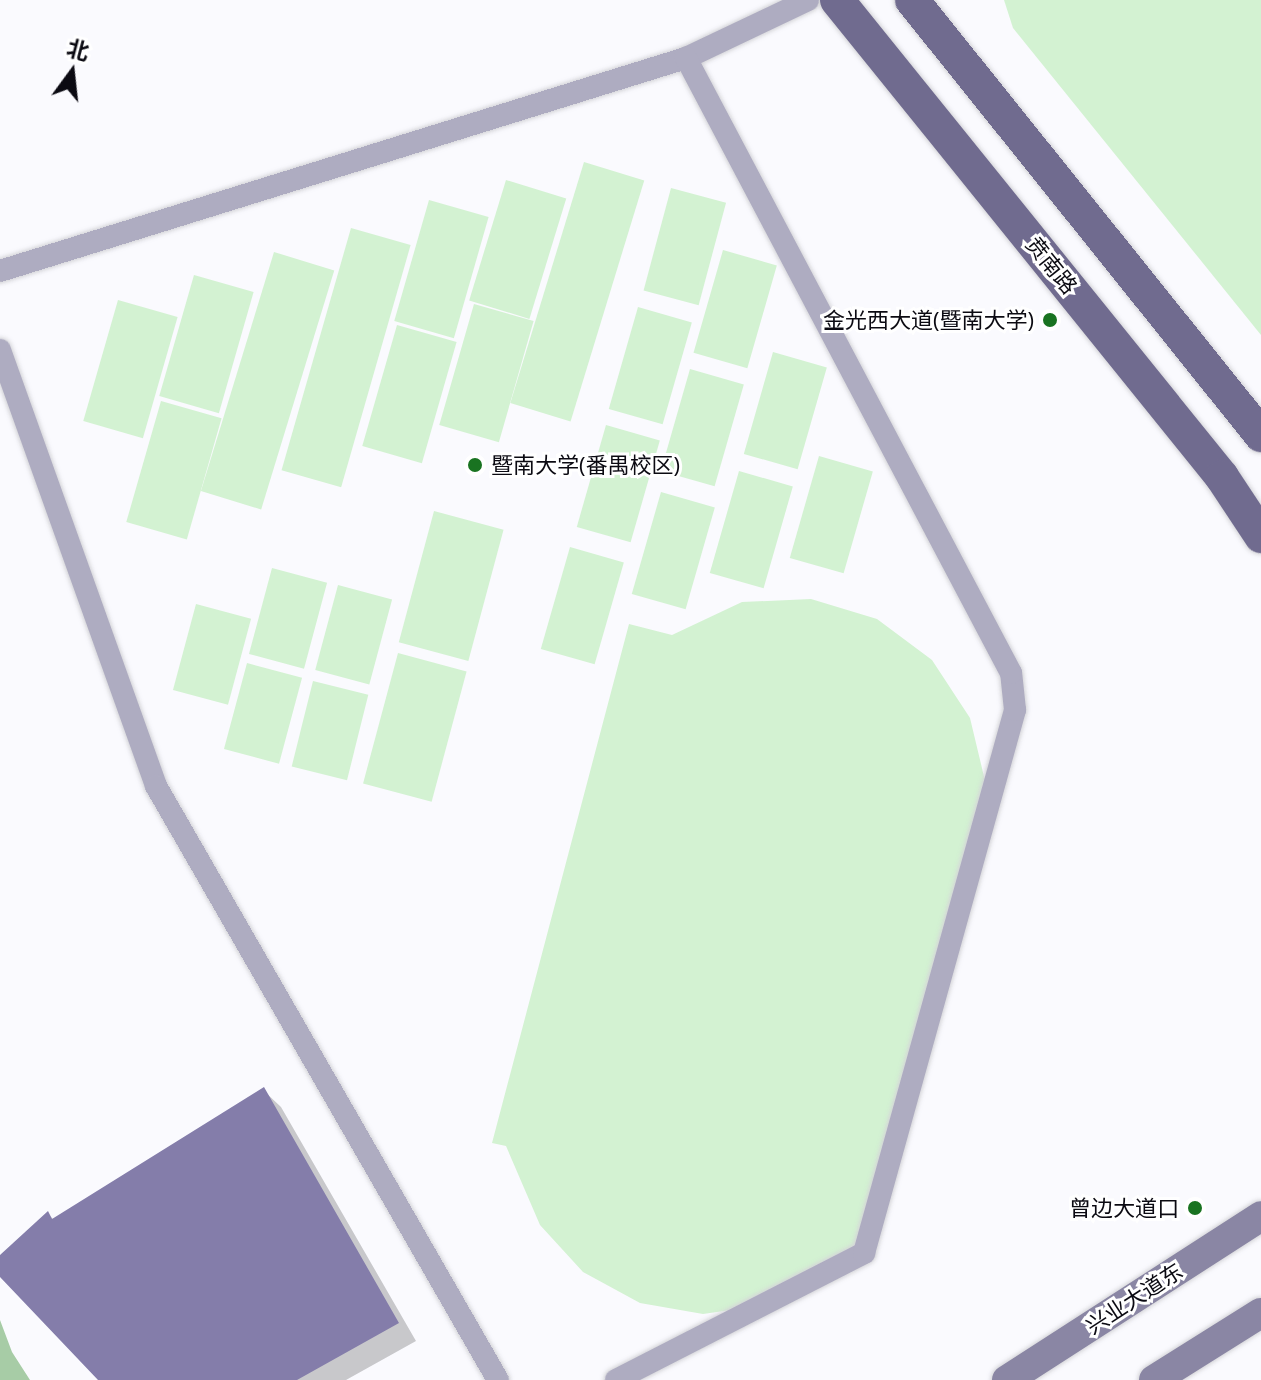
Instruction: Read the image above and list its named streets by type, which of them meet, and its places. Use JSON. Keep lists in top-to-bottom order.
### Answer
{
  "streets": {
    "main road": ["贲南路", "兴业大道东"]
  },
  "places": ["金光西大道(暨南大学)", "暨南大学(番禺校区)", "曾边大道口"],
  "north": "top"
}
